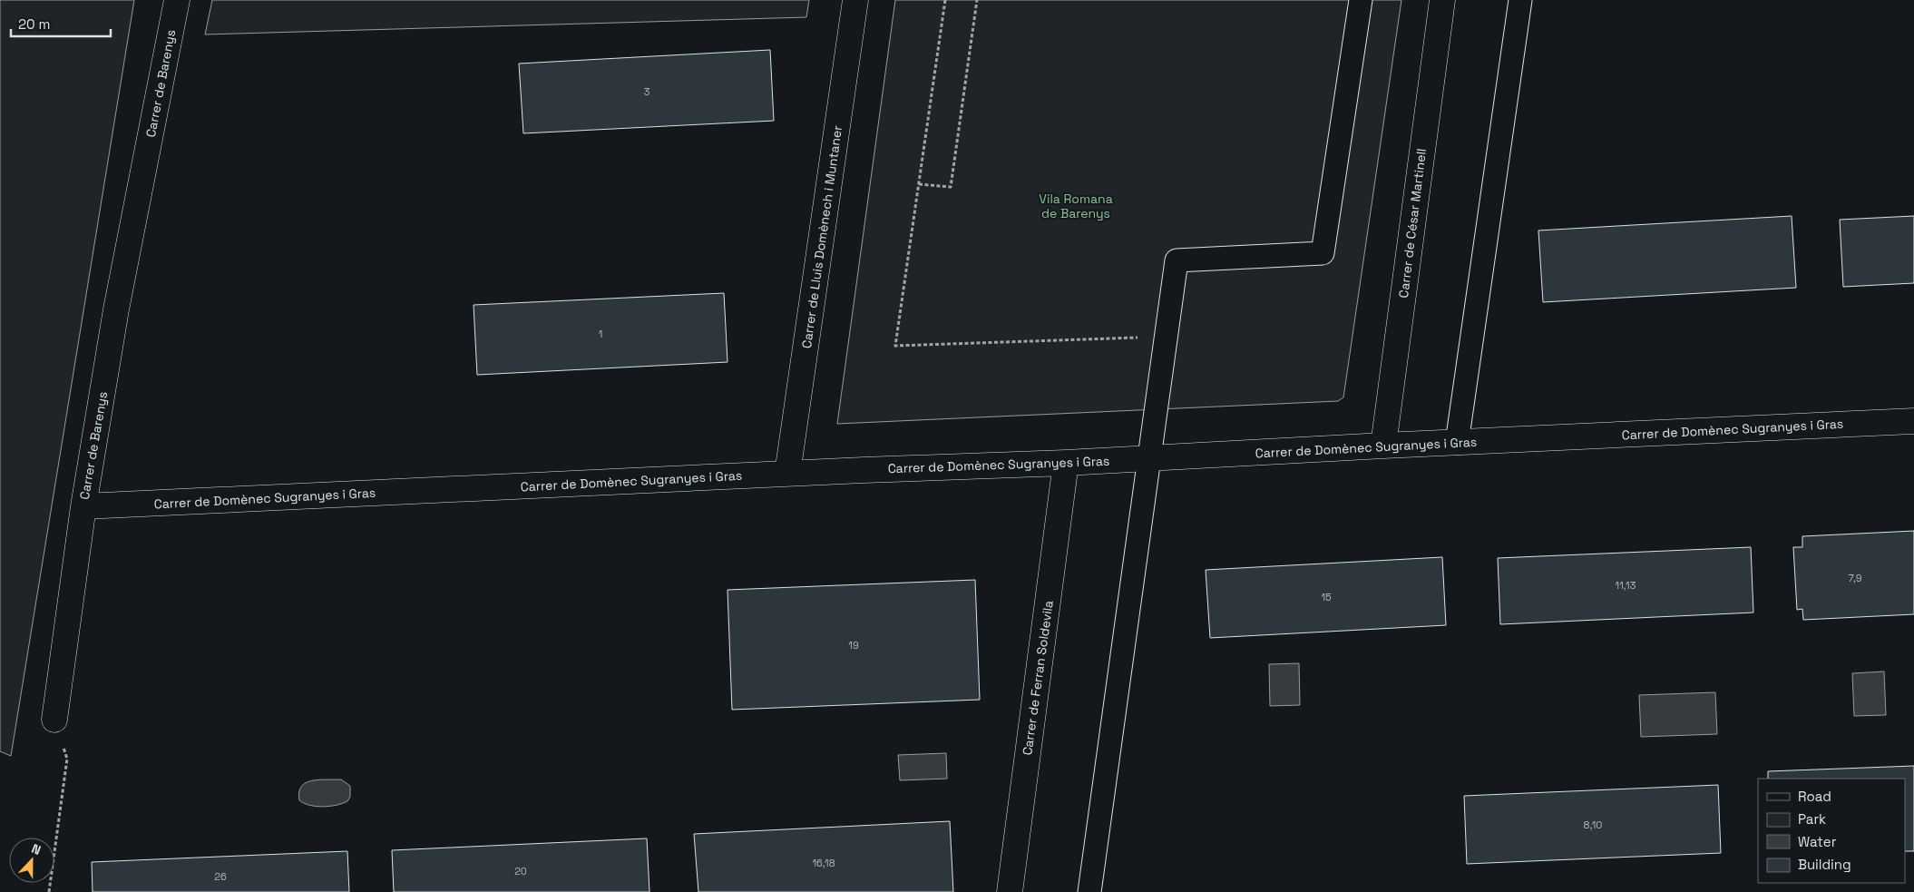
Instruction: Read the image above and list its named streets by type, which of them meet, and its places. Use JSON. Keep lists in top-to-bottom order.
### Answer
{
  "streets": {
    "street": [
      "Carrer de Barenys",
      "Carrer de César Martinell",
      "Carrer de Lluis Domènech i Muntaner",
      "Carrer de Domènec Sugranyes i Gras",
      "Carrer de Ferran Soldevila"
    ]
  },
  "crossings": [
    ["Carrer de Barenys", "Carrer de Domènec Sugranyes i Gras"],
    ["Carrer de César Martinell", "Carrer de Domènec Sugranyes i Gras"],
    ["Carrer de Lluis Domènech i Muntaner", "Carrer de Domènec Sugranyes i Gras"],
    ["Carrer de Domènec Sugranyes i Gras", "Carrer de Ferran Soldevila"]
  ],
  "parks": ["Vila Romana de Barenys"],
  "house_numbers": [
    "3",
    "1",
    "7,9",
    "11,13",
    "15",
    "19",
    "8,10",
    "16,18",
    "20",
    "26"
  ],
  "legend": [
    "Road",
    "Park",
    "Water",
    "Building"
  ],
  "scale_bar": "20 m",
  "north": "top"
}
